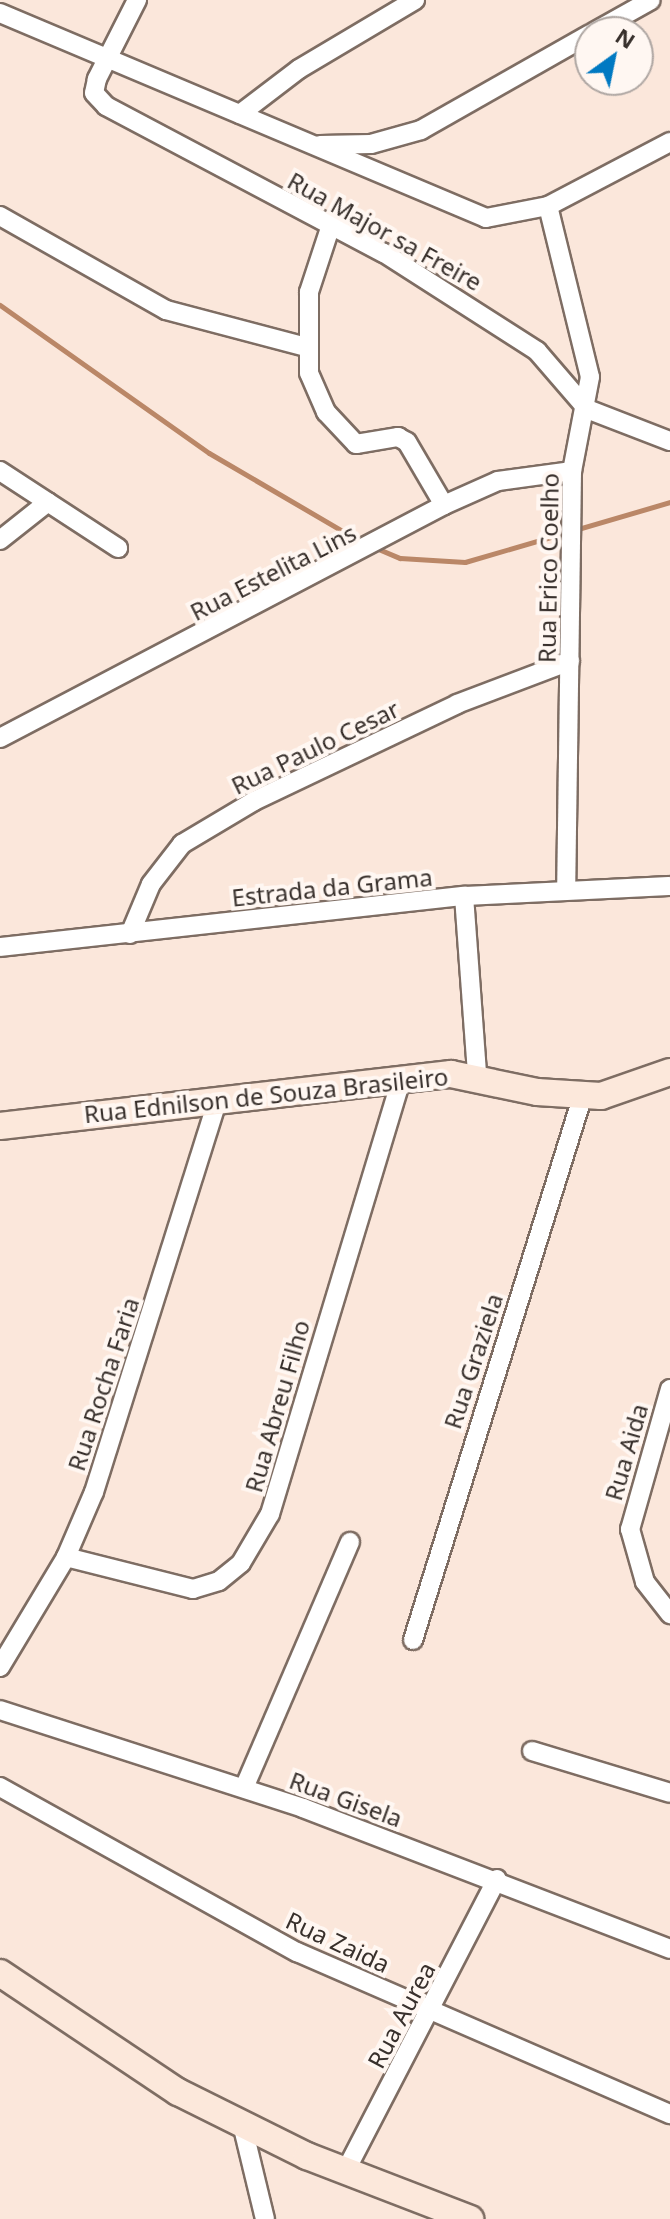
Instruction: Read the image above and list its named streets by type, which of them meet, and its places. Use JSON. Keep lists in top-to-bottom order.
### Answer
{
  "streets": {
    "street": [
      "Rua Major sa Freire",
      "Rua Erico Coelho",
      "Rua Estelita Lins",
      "Rua Paulo Cesar",
      "Estrada da Grama",
      "Rua Ednilson de Souza Brasileiro",
      "Rua Graziela",
      "Rua Rocha Faria",
      "Rua Abreu Filho",
      "Rua Aida",
      "Rua Gisela",
      "Rua Zaida",
      "Rua Aurea"
    ]
  },
  "crossings": [
    ["Rua Major sa Freire", "Rua Erico Coelho"],
    ["Rua Erico Coelho", "Rua Estelita Lins"],
    ["Rua Erico Coelho", "Rua Paulo Cesar"],
    ["Rua Erico Coelho", "Estrada da Grama"],
    ["Rua Paulo Cesar", "Estrada da Grama"],
    ["Rua Ednilson de Souza Brasileiro", "Rua Graziela"],
    ["Rua Ednilson de Souza Brasileiro", "Rua Rocha Faria"],
    ["Rua Ednilson de Souza Brasileiro", "Rua Abreu Filho"],
    ["Rua Rocha Faria", "Rua Abreu Filho"],
    ["Rua Gisela", "Rua Aurea"],
    ["Rua Zaida", "Rua Aurea"]
  ],
  "north": "top right"
}
